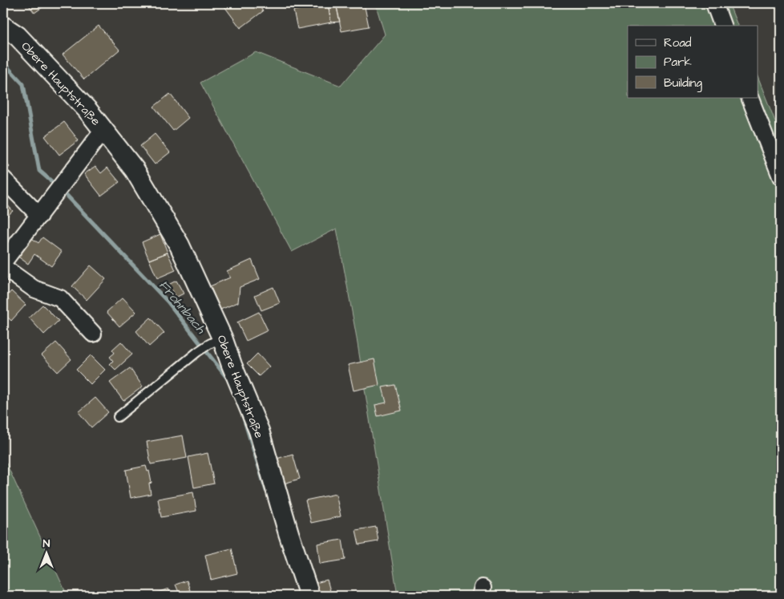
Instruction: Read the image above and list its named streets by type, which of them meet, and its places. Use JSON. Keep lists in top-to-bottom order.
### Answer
{
  "streets": {
    "street": ["Obere Hauptstraße"]
  },
  "water": ["Frohnbach"],
  "legend": ["Road", "Park", "Building"],
  "north": "top"
}
